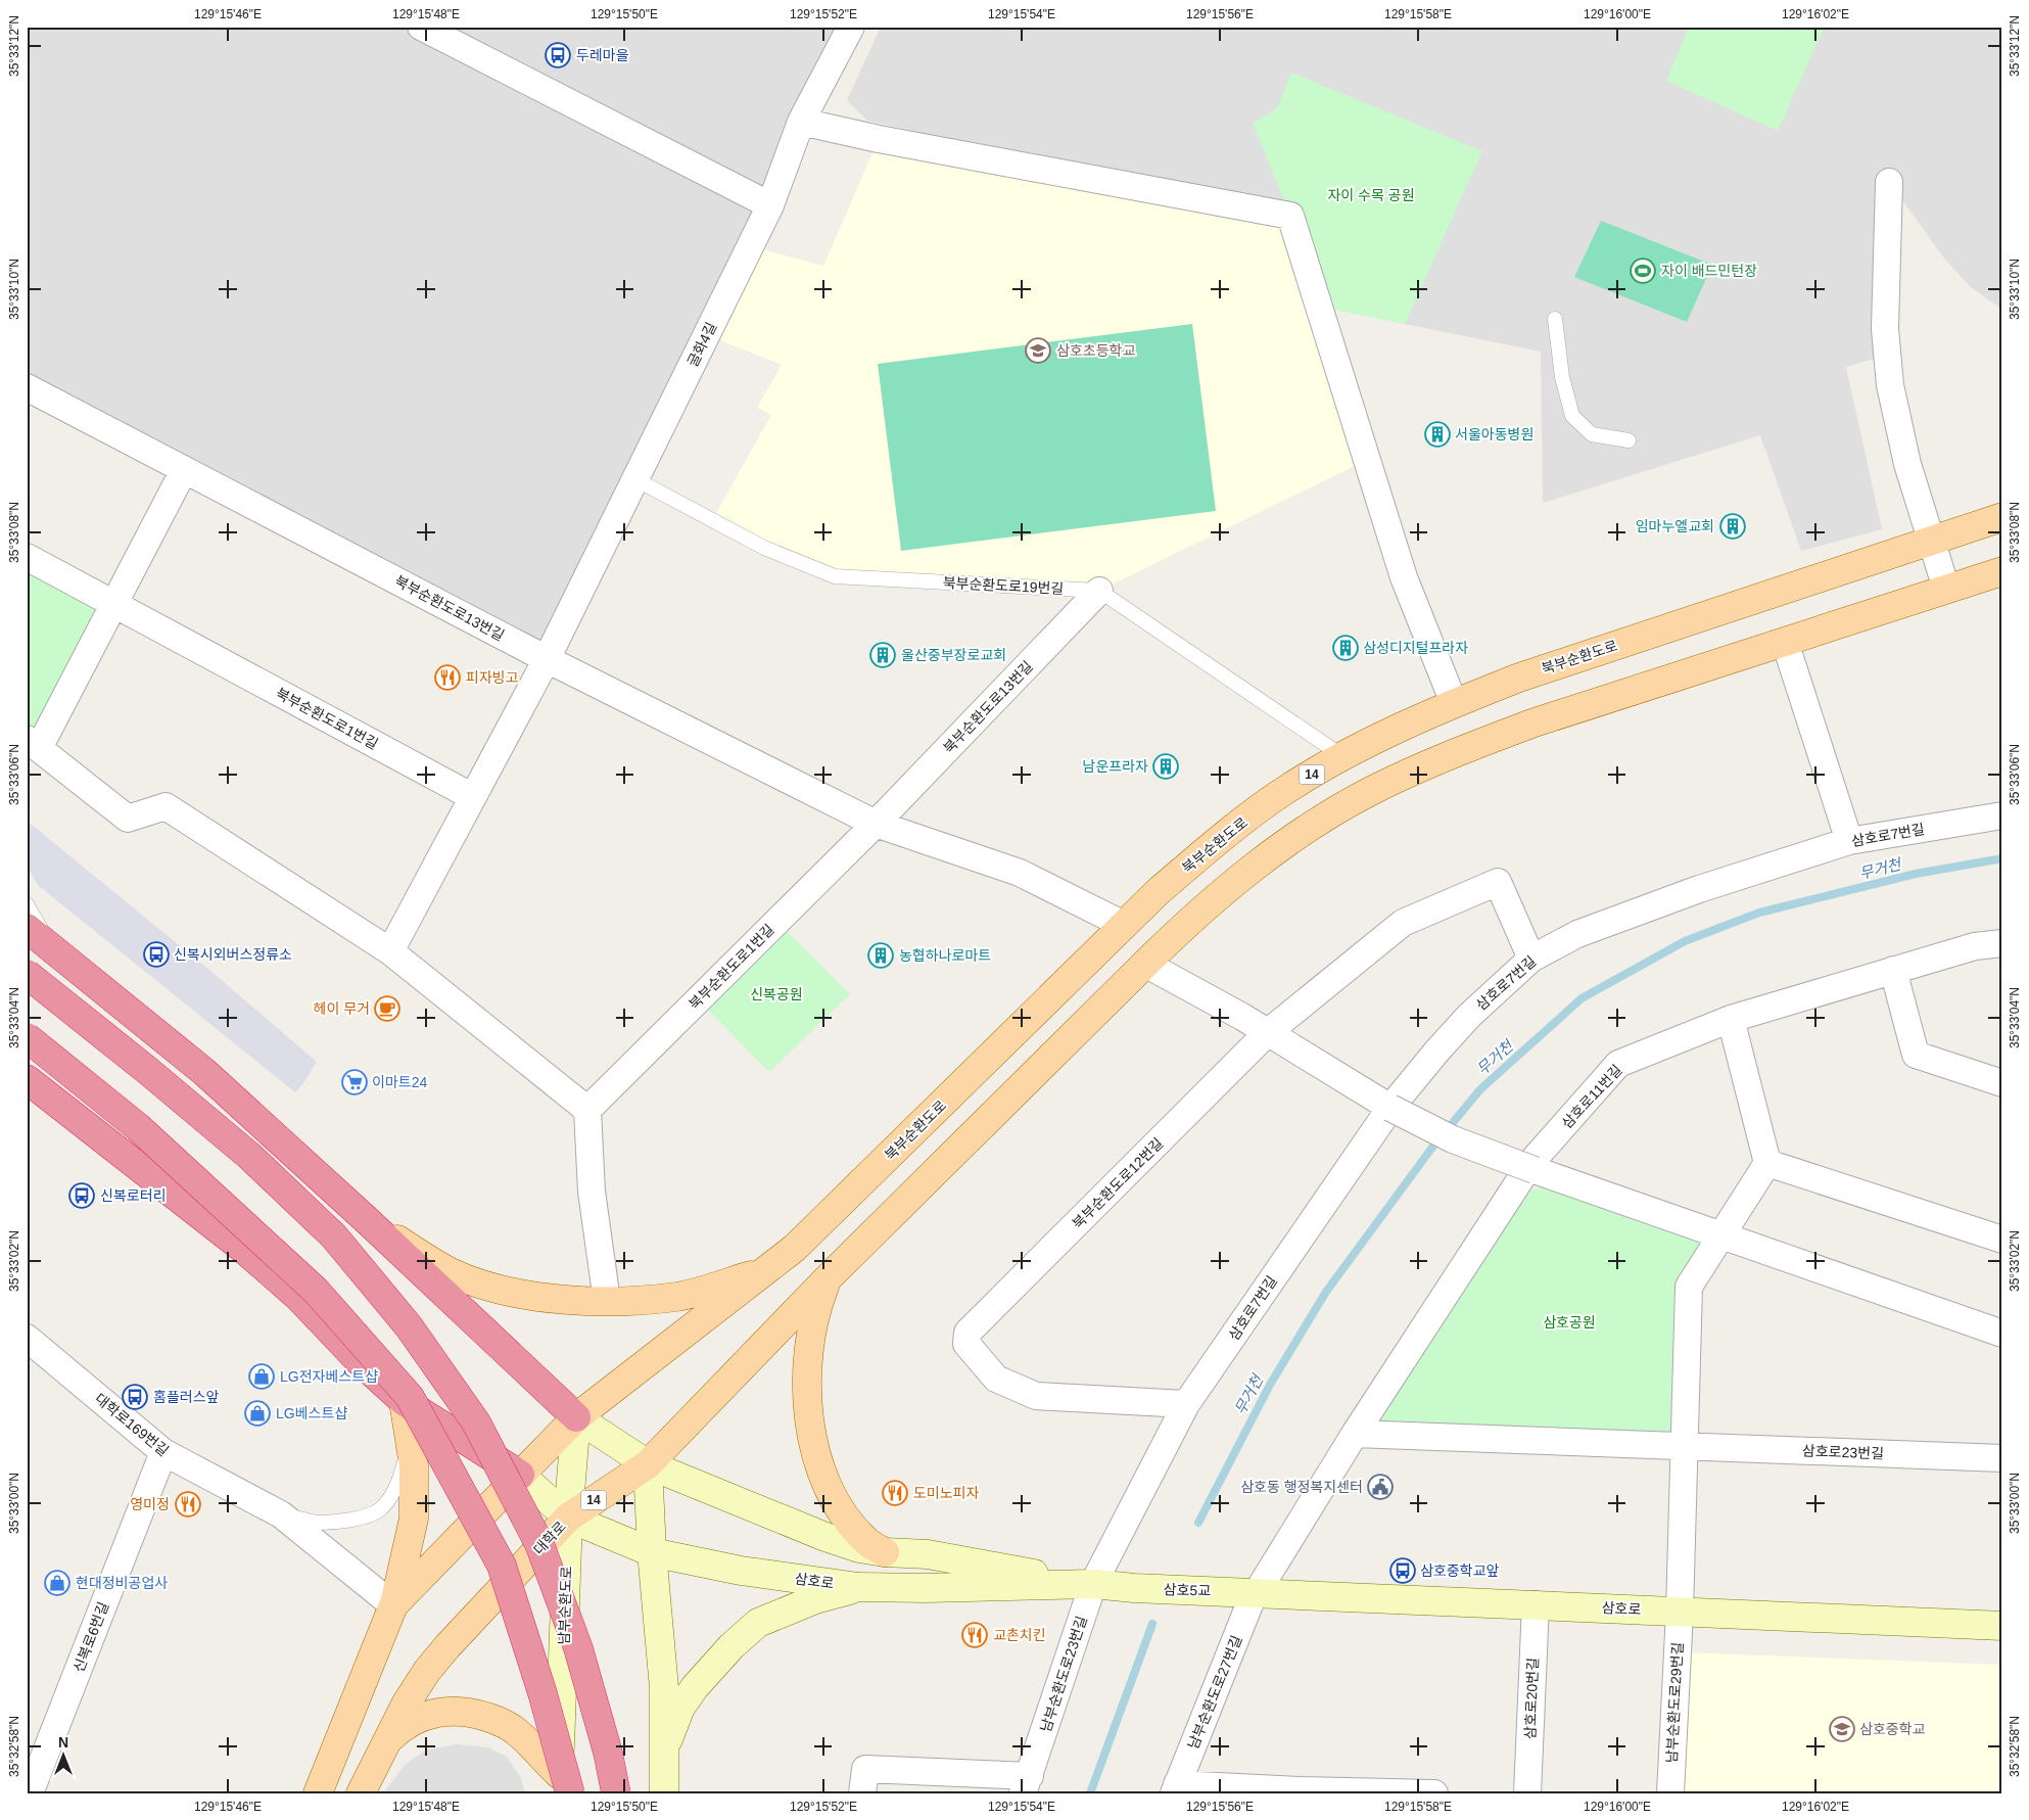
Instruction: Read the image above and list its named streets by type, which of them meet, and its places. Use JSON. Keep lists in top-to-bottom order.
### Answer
{
  "streets": {
    "main road": [
      "북부순환도로",
      "14",
      "대학로",
      "삼호로",
      "삼호5교",
      "남부순환도로"
    ],
    "street": [
      "굴화4길",
      "북부순환도로13번길",
      "북부순환도로1번길",
      "삼호로7번길",
      "삼호로11번길",
      "북부순환도로12번길",
      "대학로169번길",
      "삼호로23번길",
      "신복로6번길",
      "남부순환도로23번길",
      "남부순환도로27번길",
      "삼호로20번길",
      "남부순환도로29번길"
    ],
    "lane": ["북부순환도로19번길"]
  },
  "crossings": [
    ["굴화4길", "북부순환도로19번길"],
    ["굴화4길", "북부순환도로13번길"],
    ["굴화4길", "북부순환도로1번길"],
    ["북부순환도로19번길", "북부순환도로13번길"],
    ["북부순환도로13번길", "북부순환도로"],
    ["북부순환도로13번길", "북부순환도로1번길"],
    ["북부순환도로", "14"],
    ["북부순환도로", "남부순환도로"],
    ["14", "대학로169번길"],
    ["14", "대학로"],
    ["14", "삼호로"],
    ["14", "남부순환도로"],
    ["삼호로7번길", "북부순환도로12번길"],
    ["삼호로7번길", "삼호로"],
    ["삼호로7번길", "남부순환도로23번길"],
    ["삼호로11번길", "삼호로"],
    ["삼호로11번길", "삼호5교"],
    ["삼호로11번길", "남부순환도로27번길"],
    ["대학로169번길", "신복로6번길"],
    ["대학로", "삼호로"],
    ["대학로", "남부순환도로"],
    ["삼호로", "삼호5교"],
    ["삼호로", "남부순환도로"],
    ["삼호로", "남부순환도로23번길"],
    ["삼호로", "남부순환도로27번길"],
    ["삼호로", "삼호로20번길"],
    ["삼호로", "남부순환도로29번길"],
    ["삼호5교", "남부순환도로27번길"]
  ],
  "water": ["무거천"],
  "parks": ["자이 수목 공원", "신복공원", "삼호공원"],
  "places": {
    "bus stop": [
      "두레마을",
      "신복시외버스정류소",
      "신복로터리",
      "홈플러스앞",
      "삼호중학교앞"
    ],
    "sports": ["자이 배드민턴장"],
    "school or university": ["삼호초등학교", "삼호중학교"],
    "building": [
      "서울아동병원",
      "임마누엘교회",
      "삼성디지털프라자",
      "울산중부장로교회",
      "남운프라자",
      "농협하나로마트"
    ],
    "restaurant": [
      "피자빙고",
      "도미노피자",
      "영미정",
      "교촌치킨"
    ],
    "cafe": ["헤이 무거"],
    "supermarket": ["이마트24"],
    "shop": ["LG전자베스트샵", "LG베스트샵", "현대정비공업사"],
    "public building": ["삼호동 행정복지센터"]
  },
  "north": "top",
  "coordinates": [
    "129°15'46\"E",
    "129°15'48\"E",
    "129°15'50\"E",
    "129°15'52\"E",
    "129°15'54\"E",
    "129°15'56\"E",
    "129°15'58\"E",
    "129°16'00\"E",
    "129°16'02\"E",
    "35°33'12\"N",
    "35°33'10\"N",
    "35°33'08\"N",
    "35°33'06\"N",
    "35°33'04\"N",
    "35°33'02\"N",
    "35°33'00\"N",
    "35°32'58\"N"
  ]
}
